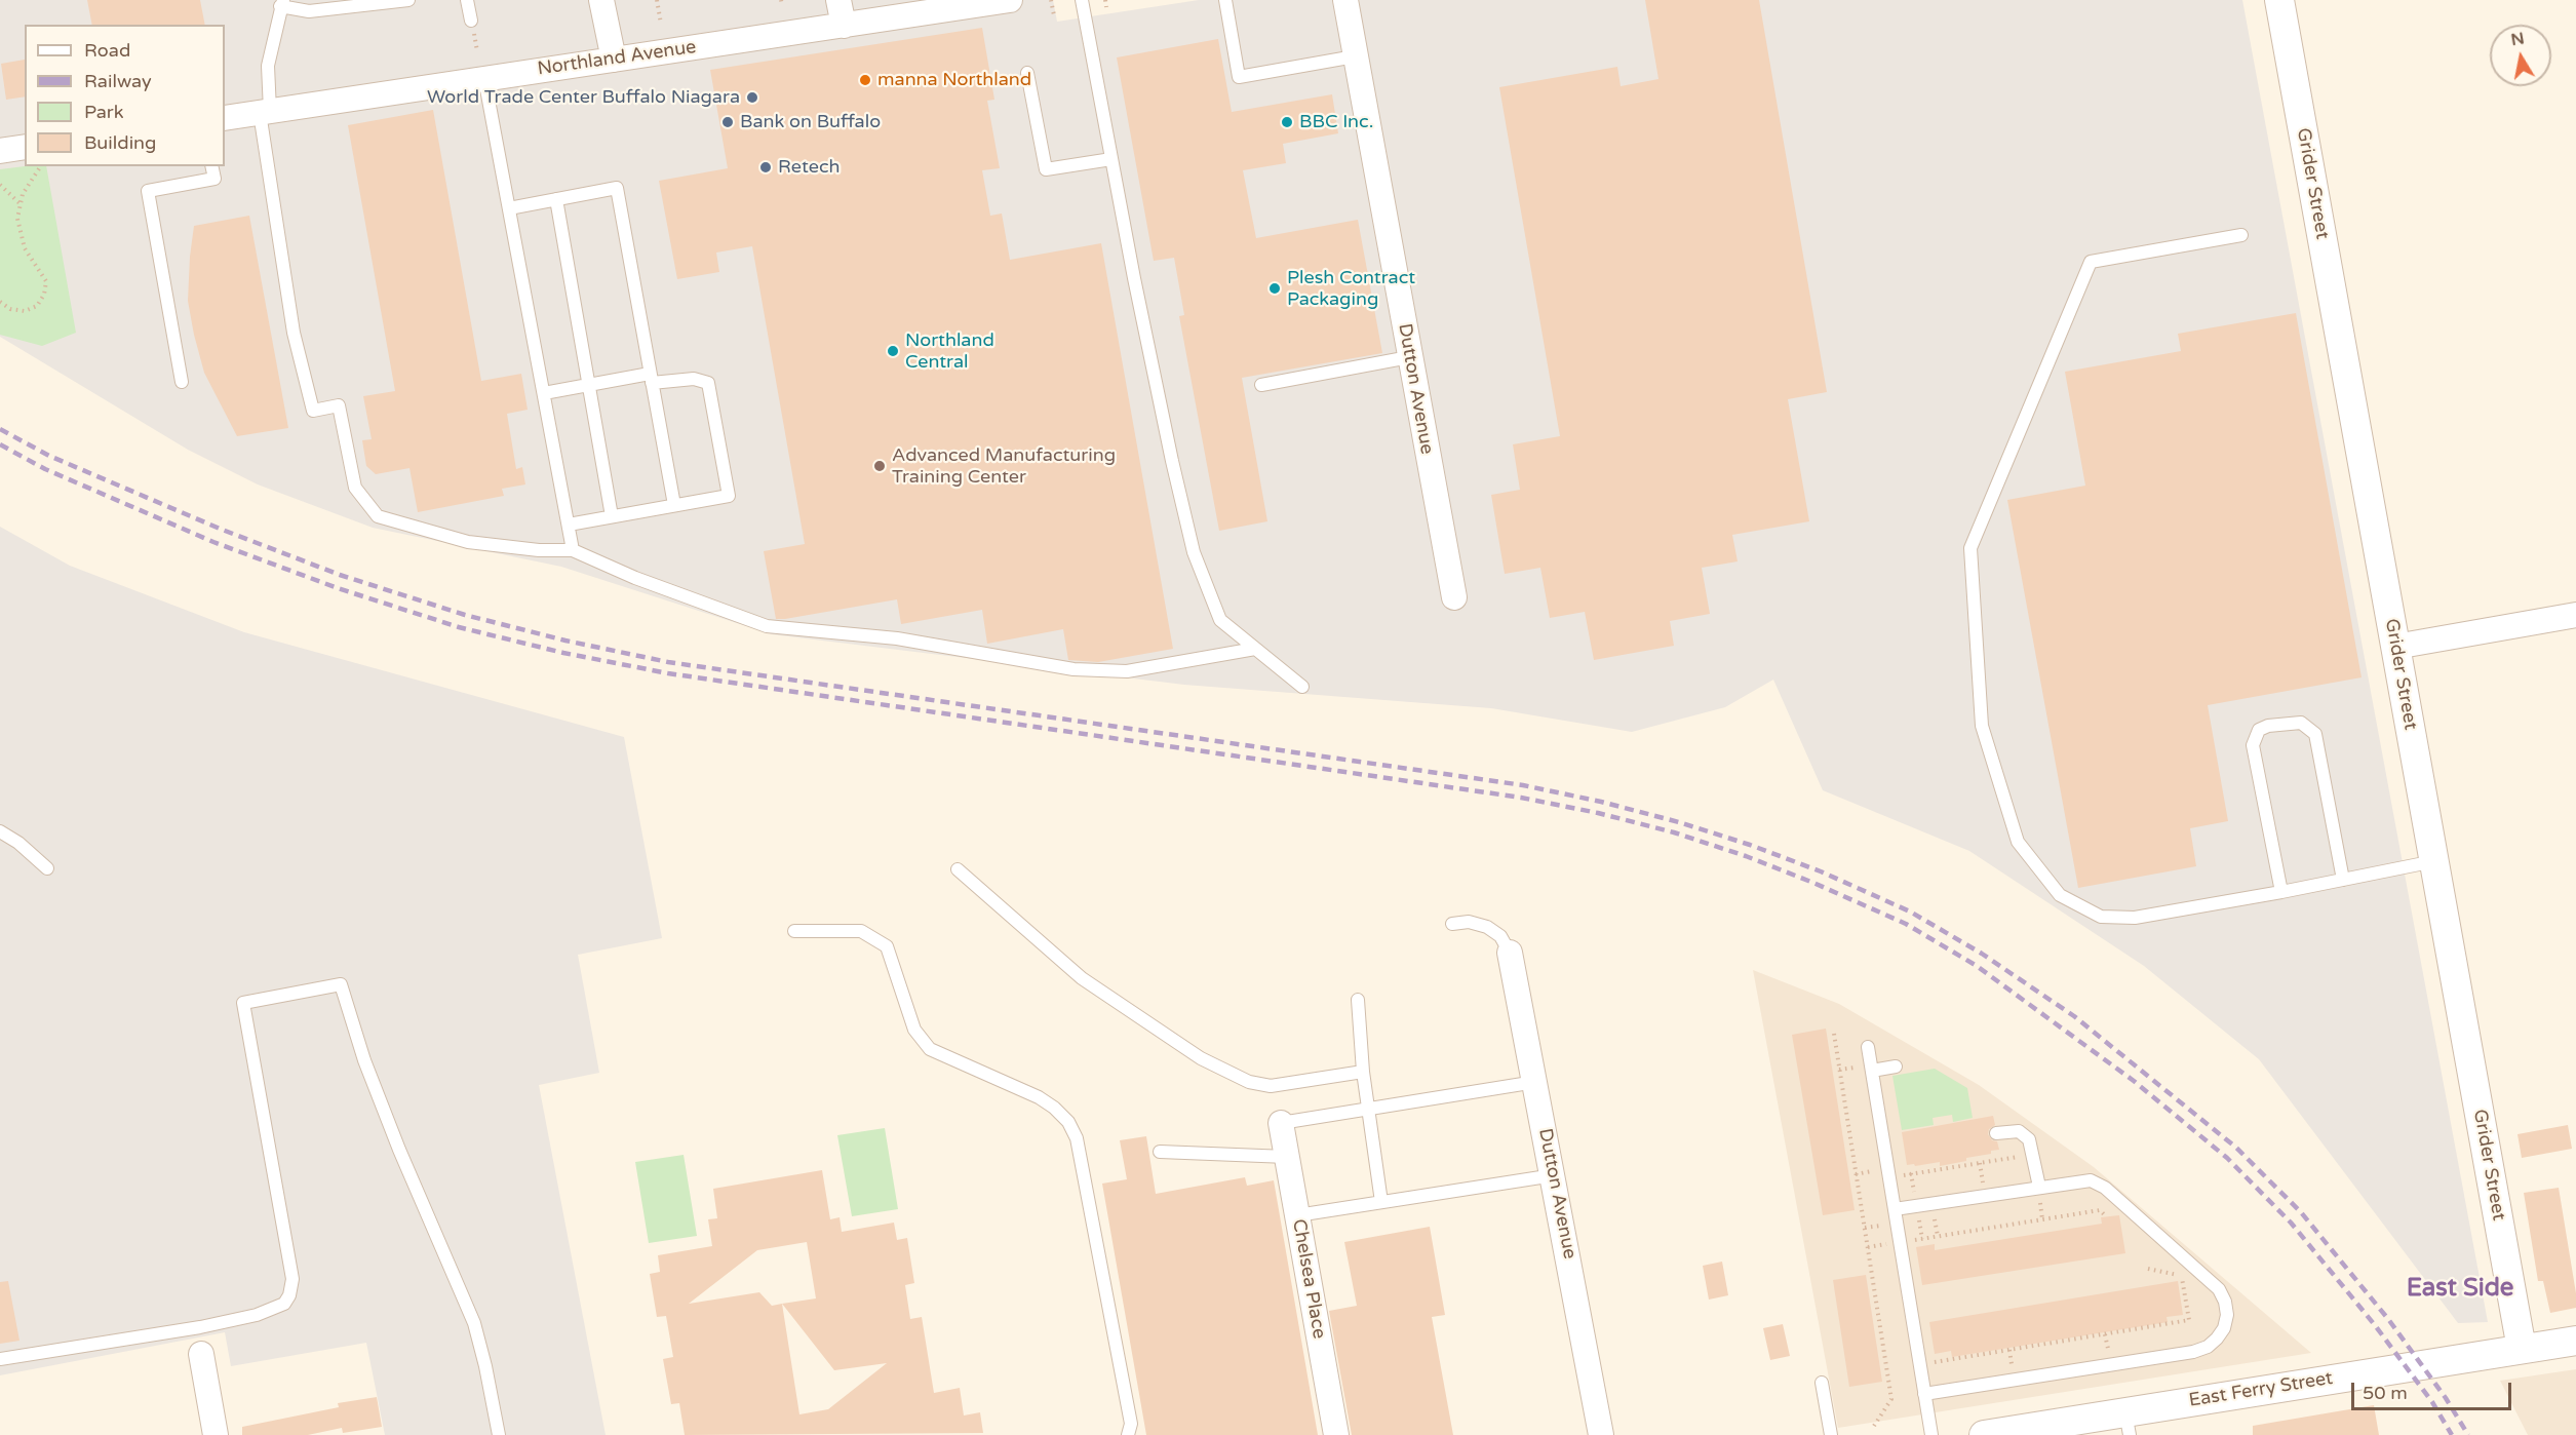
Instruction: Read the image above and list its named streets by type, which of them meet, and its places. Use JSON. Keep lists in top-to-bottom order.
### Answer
{
  "streets": {
    "street": [
      "Northland Avenue",
      "Grider Street",
      "Dutton Avenue",
      "Chelsea Place",
      "East Ferry Street"
    ]
  },
  "crossings": [
    ["Grider Street", "East Ferry Street"]
  ],
  "districts": ["East Side"],
  "places": [
    "manna Northland",
    "World Trade Center Buffalo Niagara",
    "Bank on Buffalo",
    "BBC Inc.",
    "Retech",
    "Plesh Contract Packaging",
    "Northland Central",
    "Advanced Manufacturing Training Center"
  ],
  "legend": [
    "Road",
    "Railway",
    "Park",
    "Building"
  ],
  "scale_bar": "50 m",
  "north": "top"
}
